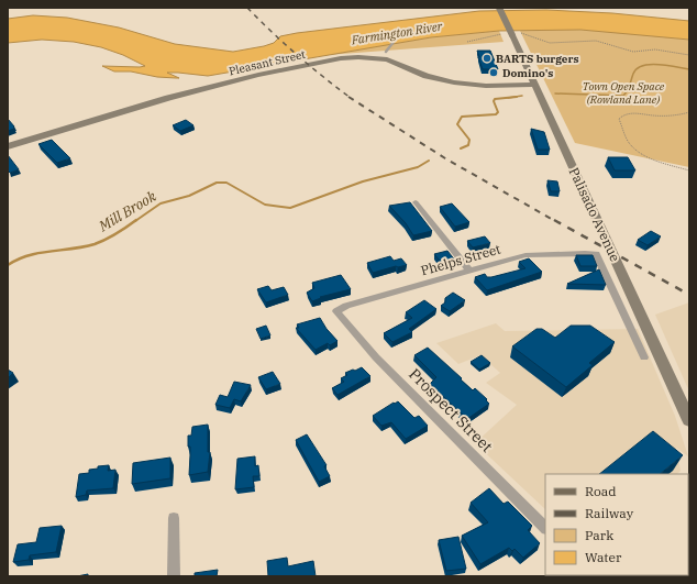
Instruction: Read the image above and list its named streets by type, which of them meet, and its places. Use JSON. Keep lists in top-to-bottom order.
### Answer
{
  "streets": {
    "main road": ["Pleasant Street", "Palisado Avenue"],
    "street": ["Phelps Street", "Prospect Street"]
  },
  "crossings": [
    ["Pleasant Street", "Palisado Avenue"],
    ["Phelps Street", "Prospect Street"]
  ],
  "water": ["Farmington River", "Mill Brook"],
  "parks": ["Town Open Space (Rowland Lane)"],
  "places": ["BARTS burgers", "Domino's"],
  "legend": [
    "Road",
    "Railway",
    "Park",
    "Water"
  ]
}
